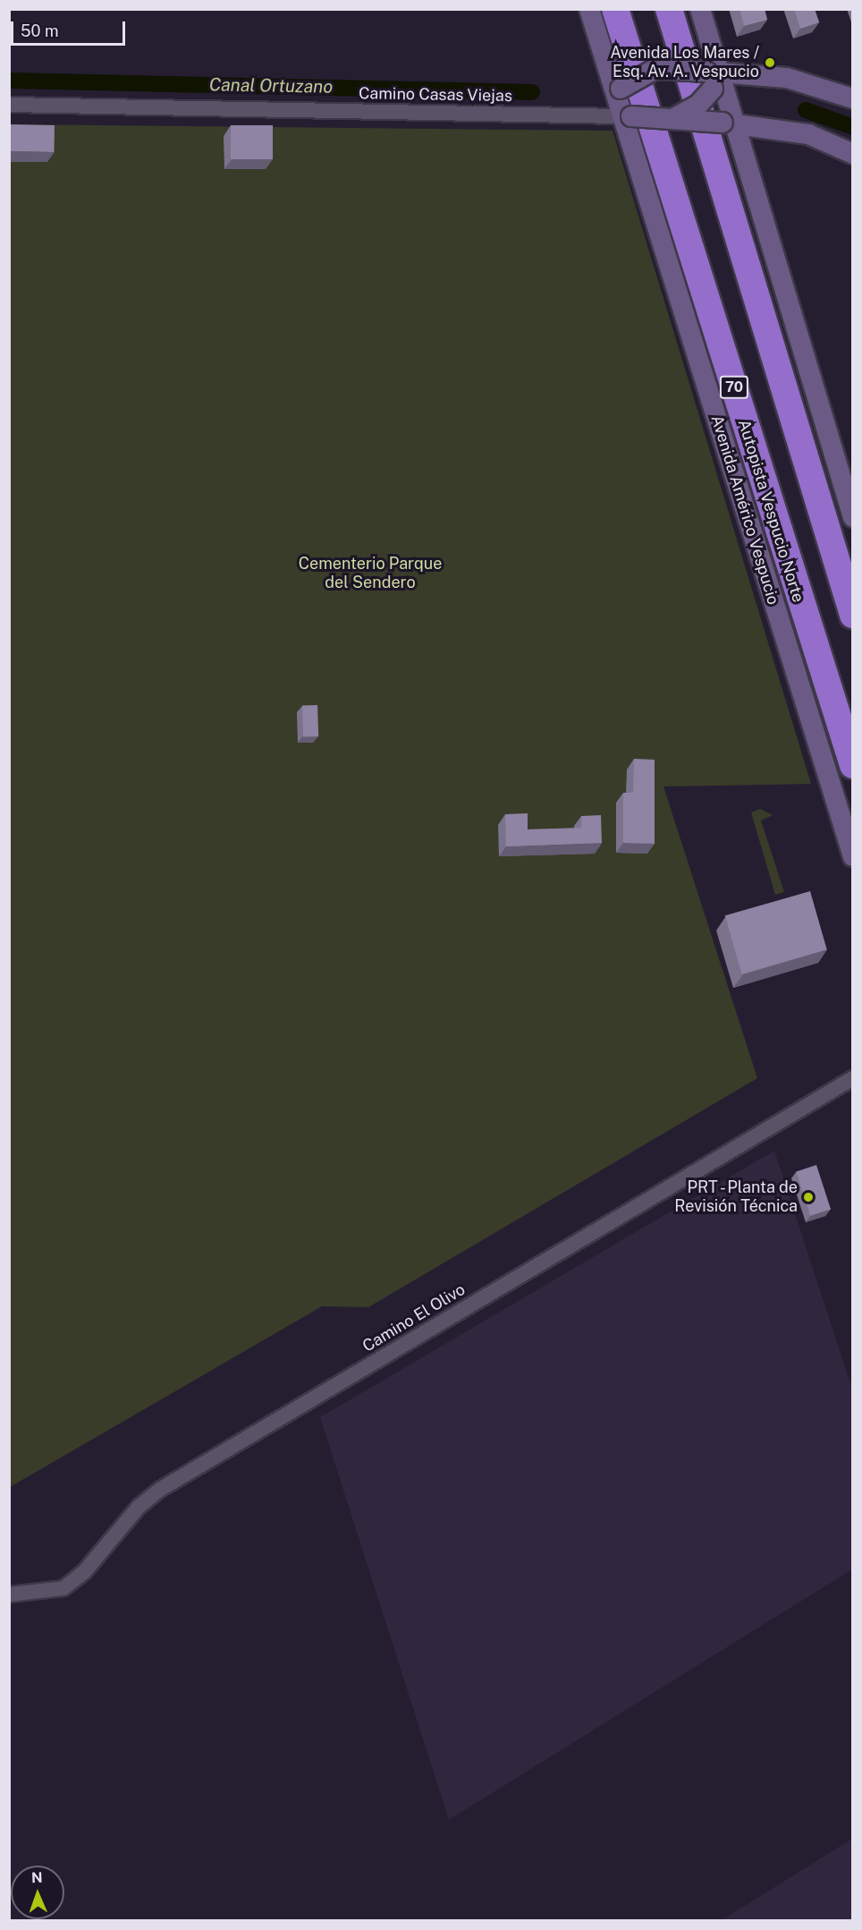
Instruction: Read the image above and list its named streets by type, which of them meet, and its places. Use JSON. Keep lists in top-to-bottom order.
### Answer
{
  "streets": {
    "highway": ["70", "Autopista Vespucio Norte"],
    "main road": ["Avenida Américo Vespucio"],
    "street": ["Camino Casas Viejas", "Camino El Olivo"]
  },
  "crossings": [
    ["Camino Casas Viejas", "Avenida Américo Vespucio"]
  ],
  "water": ["Canal Ortuzano"],
  "parks": ["Cementerio Parque del Sendero"],
  "places": ["Avenida Los Mares / Esq. Av. A. Vespucio", "PRT - Planta de Revisión Técnica"],
  "scale_bar": "50 m",
  "north": "top"
}
